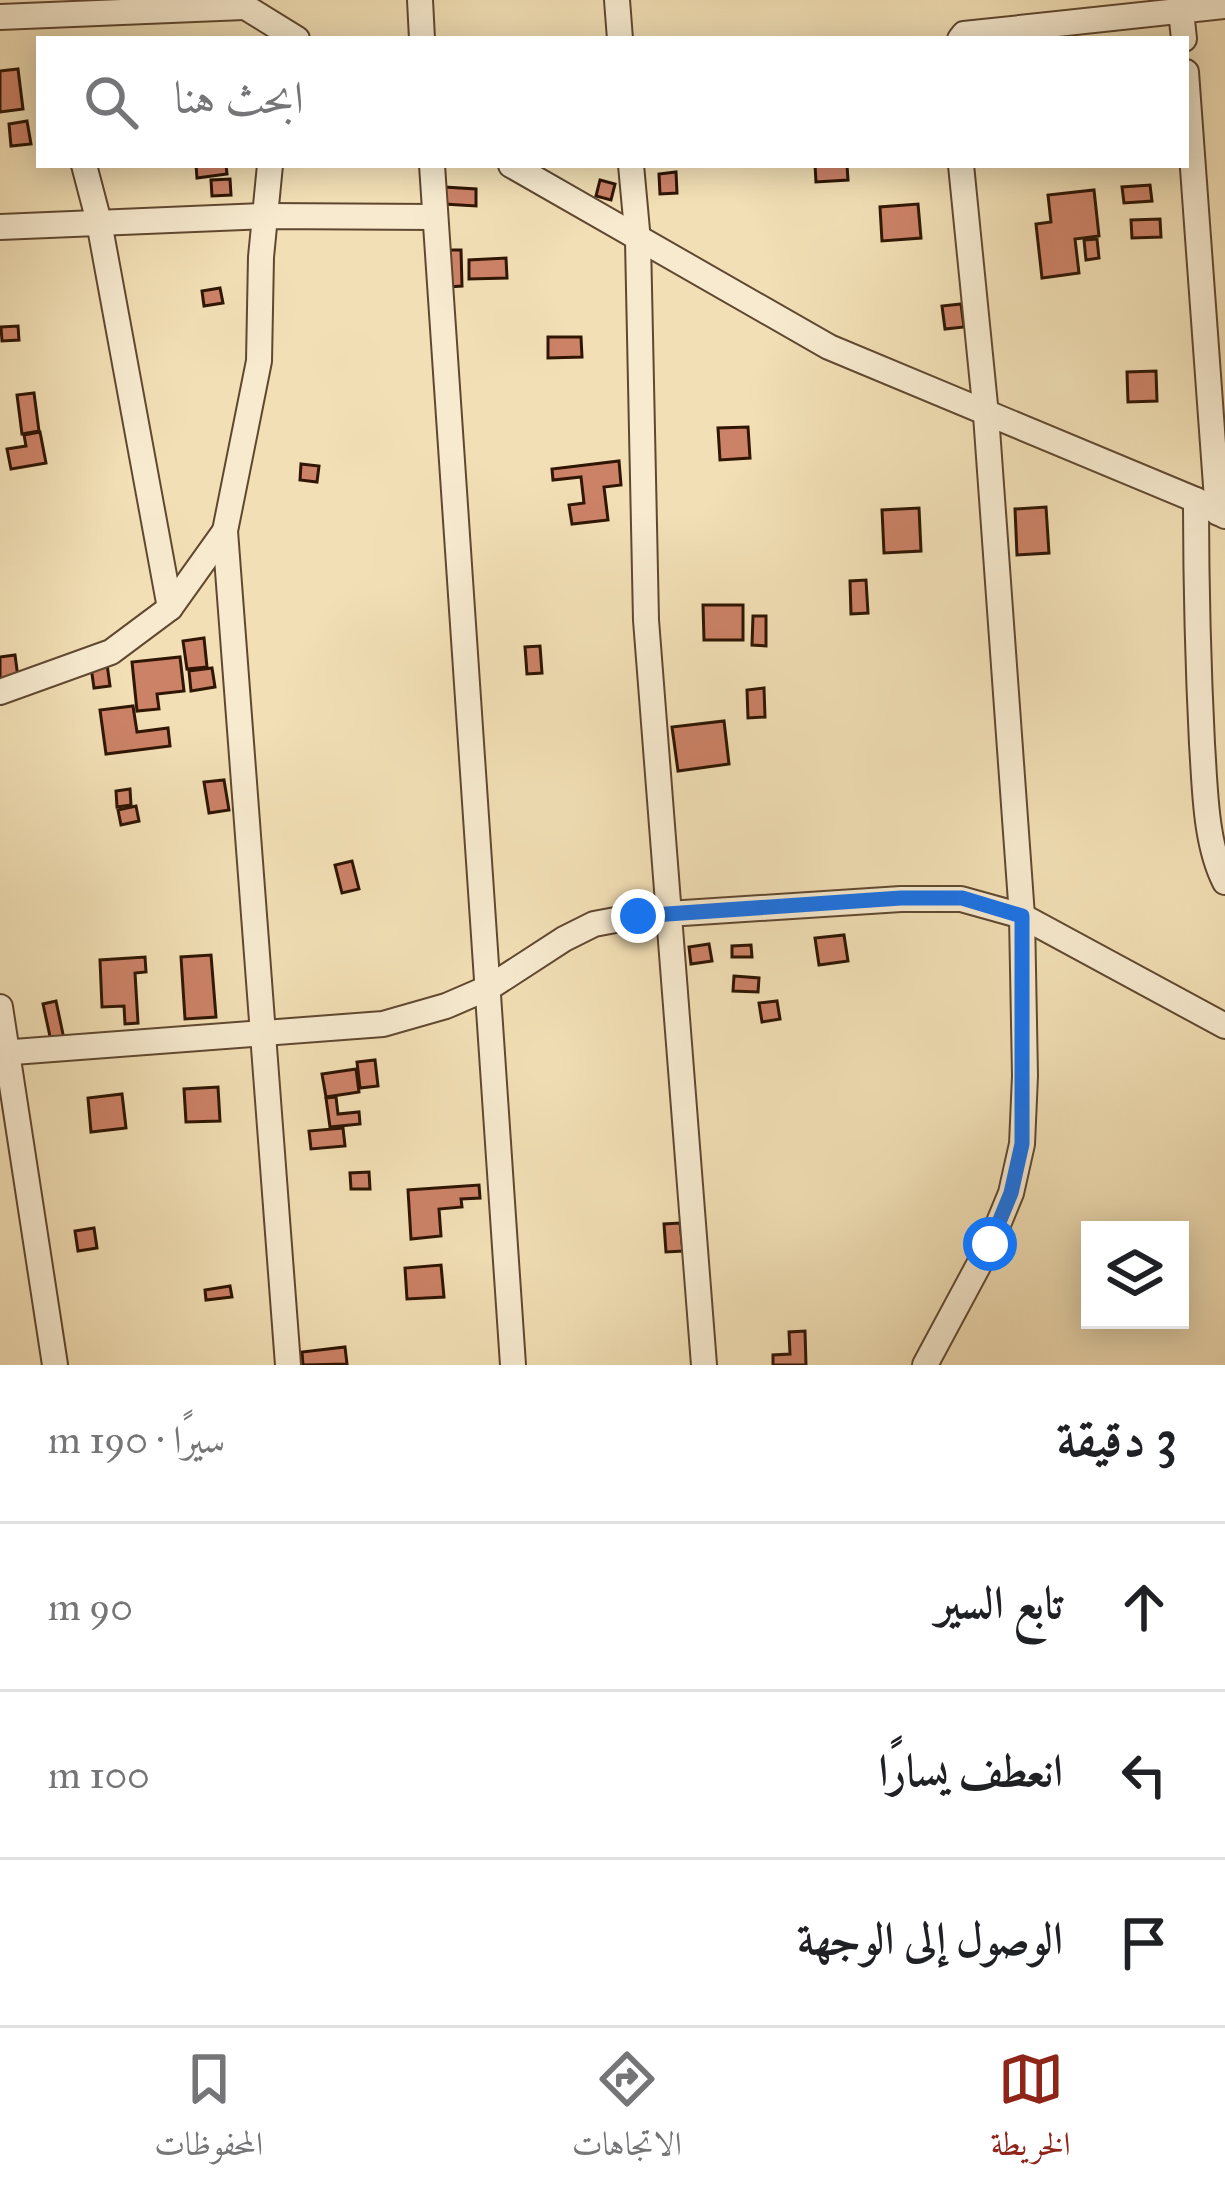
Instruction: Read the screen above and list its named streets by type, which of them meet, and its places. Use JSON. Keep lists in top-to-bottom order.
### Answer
{
  "page": {
    "search": "ابحث هنا",
    "heading": ["3 دقيقة", "سيرًا · 190 m"],
    "list": [
      ["تابع السير", "90 m"],
      ["انعطف يسارًا", "100 m"],
      "الوصول إلى الوجهة"
    ],
    "nav": ["الخريطة", "الاتجاهات", "المحفوظات"]
  }
}
